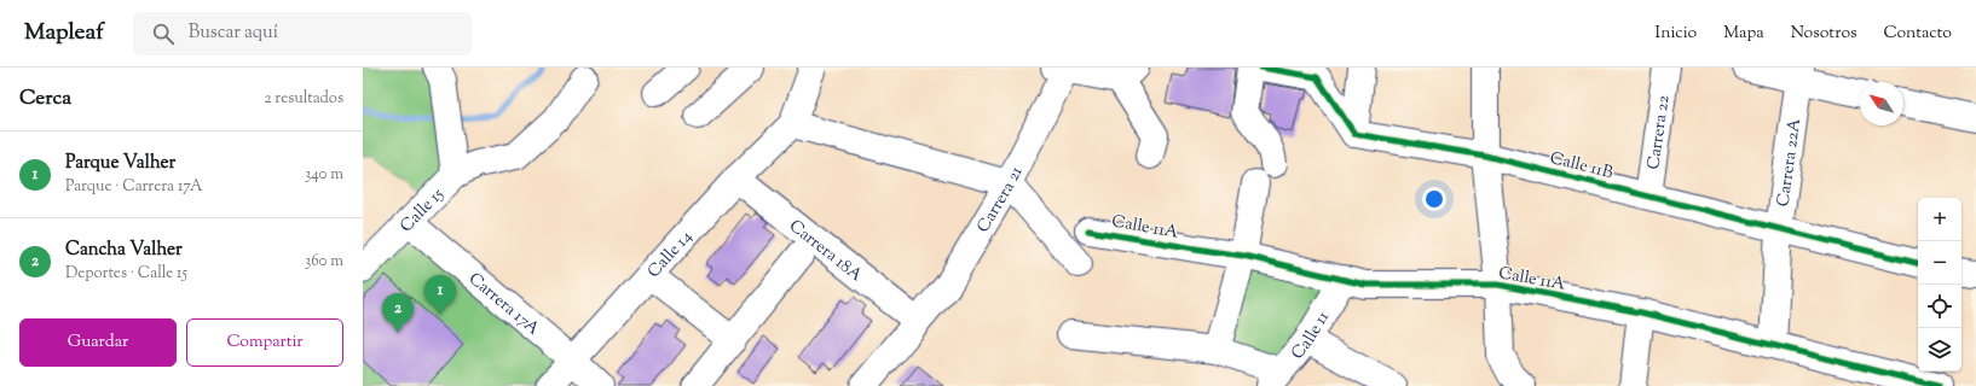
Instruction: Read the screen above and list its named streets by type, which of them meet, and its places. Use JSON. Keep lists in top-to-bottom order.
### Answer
{
  "streets": {
    "street": [
      "Carrera 22",
      "Carrera 22A",
      "Calle 11B",
      "Carrera 21",
      "Calle 15",
      "Calle 11A",
      "Carrera 18A",
      "Calle 14",
      "Carrera 17A",
      "Calle 11"
    ]
  },
  "crossings": [
    ["Carrera 22", "Calle 11B"],
    ["Carrera 22A", "Calle 11B"],
    ["Carrera 22A", "Calle 11A"],
    ["Carrera 21", "Carrera 18A"],
    ["Calle 15", "Carrera 17A"],
    ["Calle 11A", "Calle 11"],
    ["Carrera 18A", "Calle 14"],
    ["Calle 14", "Carrera 17A"]
  ],
  "north": "top left",
  "page": {
    "header": "Mapleaf",
    "search": "Buscar aquí",
    "nav": [
      "Inicio",
      "Mapa",
      "Nosotros",
      "Contacto"
    ],
    "heading": ["Cerca", "2 resultados"],
    "list": [
      {
        "mark": "1",
        "name": "Parque Valher",
        "note": "Parque · Carrera 17A",
        "value": "340 m"
      },
      {
        "mark": "2",
        "name": "Cancha Valher",
        "note": "Deportes · Calle 15",
        "value": "360 m"
      }
    ],
    "map_buttons": ["+", "−"],
    "pins": ["1", "2"],
    "buttons": ["Guardar", "Compartir"]
  }
}
